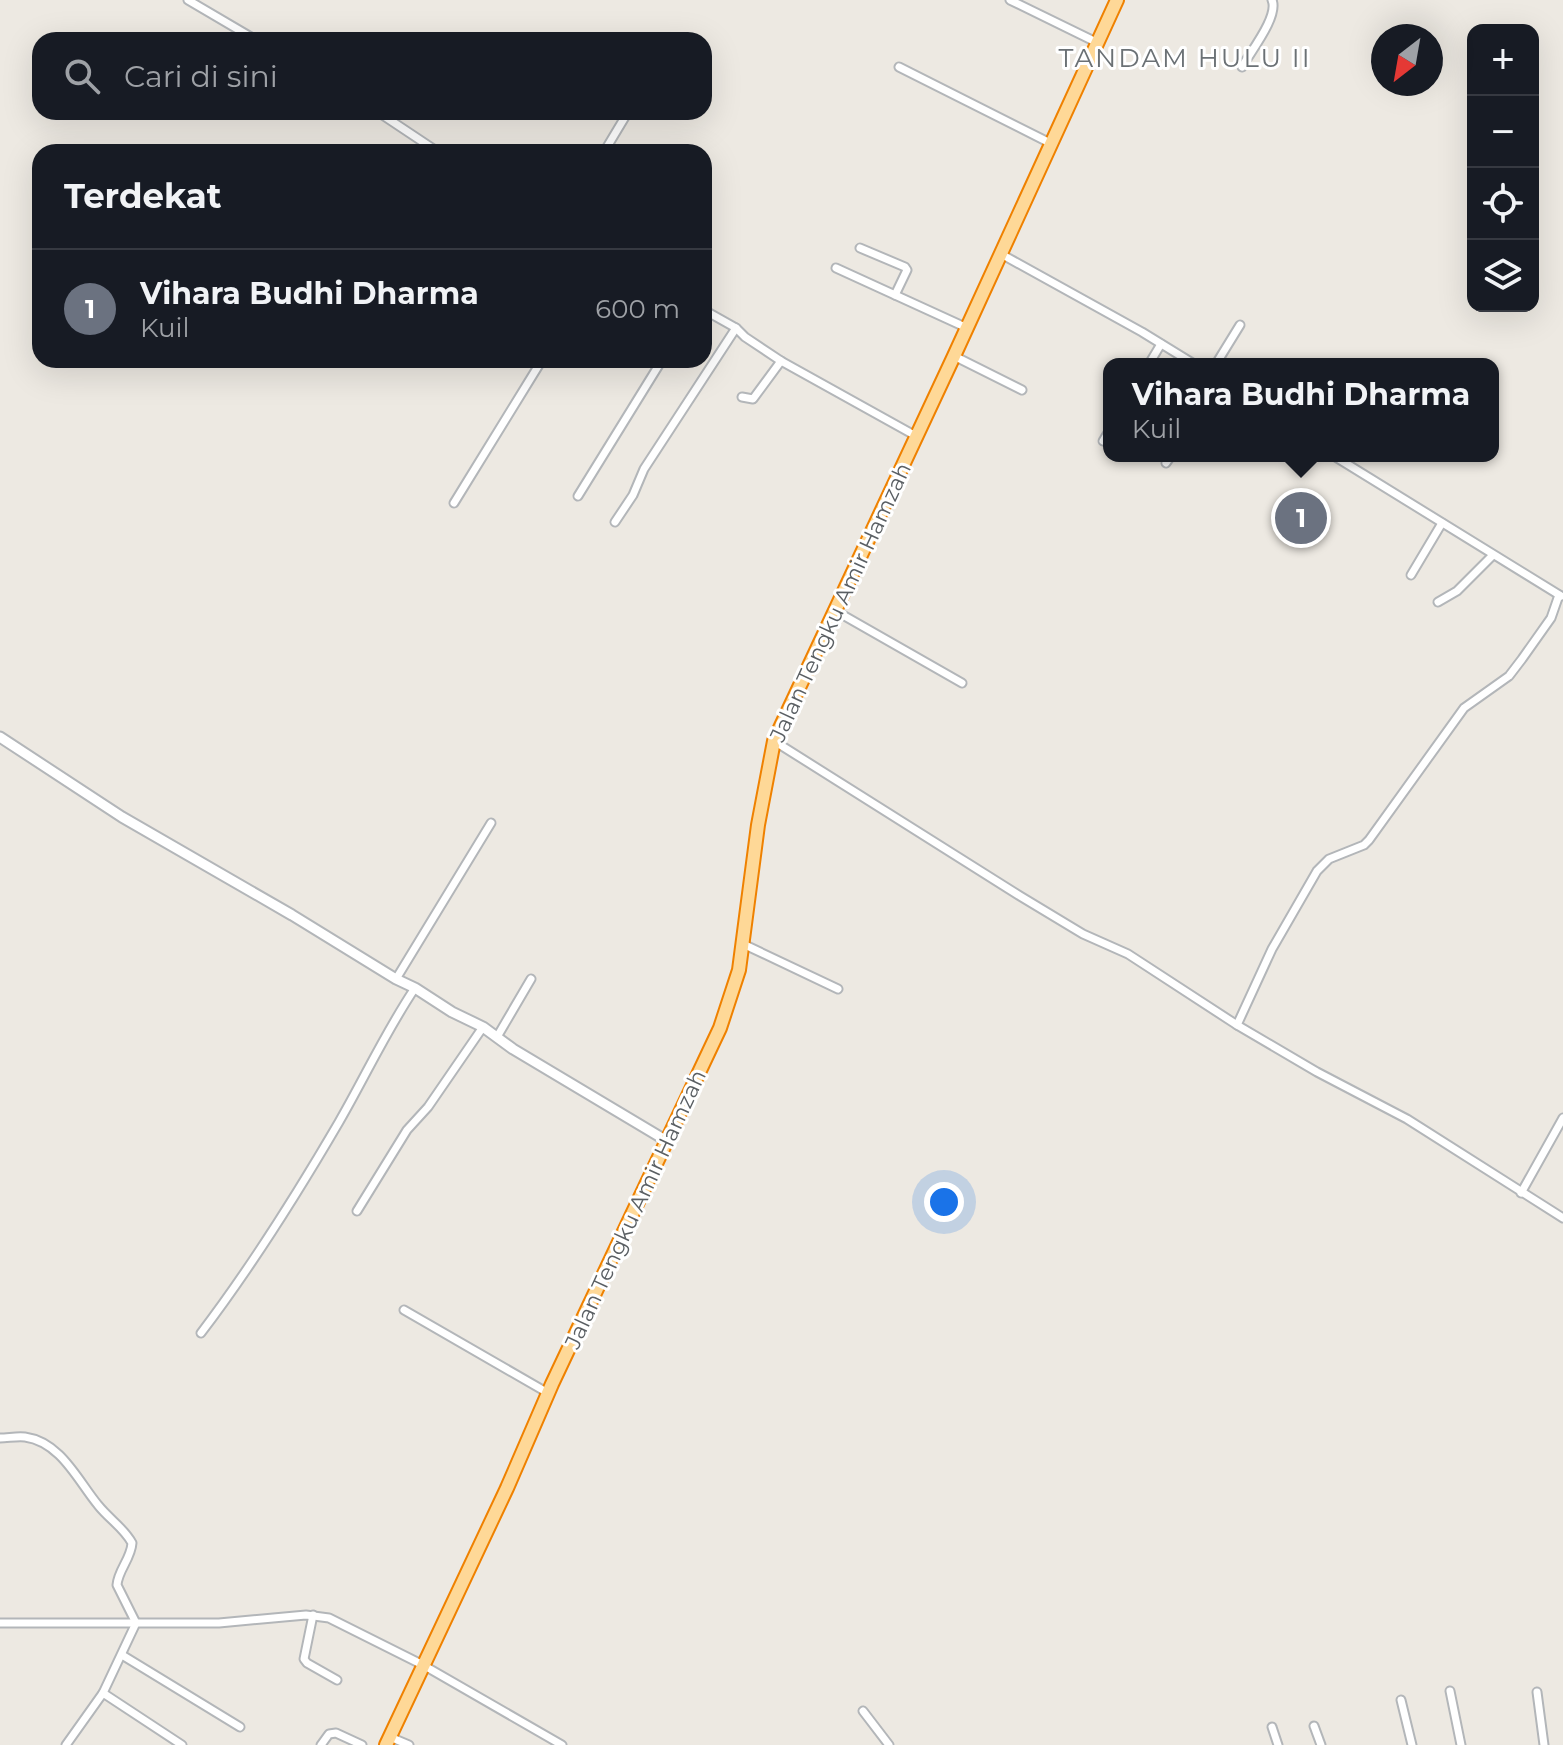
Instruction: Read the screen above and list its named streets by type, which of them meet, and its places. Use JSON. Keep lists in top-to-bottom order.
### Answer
{
  "streets": {
    "highway": ["Jalan Tengku Amir Hamzah"]
  },
  "districts": ["TANDAM HULU II"],
  "north": "bottom left",
  "page": {
    "map_buttons": ["+", "−"],
    "search": "Cari di sini",
    "heading": "Terdekat",
    "list": [
      {
        "mark": "1",
        "name": "Vihara Budhi Dharma",
        "note": "Kuil",
        "value": "600 m"
      }
    ],
    "popup": ["Vihara Budhi Dharma", "Kuil"],
    "pins": "1"
  }
}
